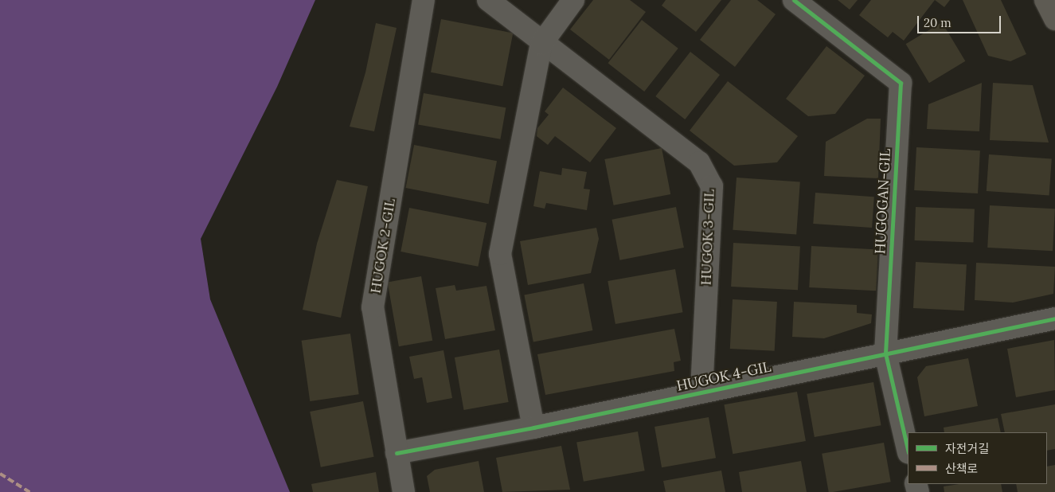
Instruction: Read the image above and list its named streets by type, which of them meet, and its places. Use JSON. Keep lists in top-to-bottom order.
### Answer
{
  "streets": {
    "street": [
      "HUGOGAN-GIL",
      "HUGOK 3-GIL",
      "HUGOK 2-GIL",
      "HUGOK 4-GIL"
    ]
  },
  "crossings": [
    ["HUGOGAN-GIL", "HUGOK 4-GIL"],
    ["HUGOK 3-GIL", "HUGOK 4-GIL"],
    ["HUGOK 2-GIL", "HUGOK 4-GIL"]
  ],
  "legend": ["자전거길", "산책로"],
  "scale_bar": "20 m"
}
